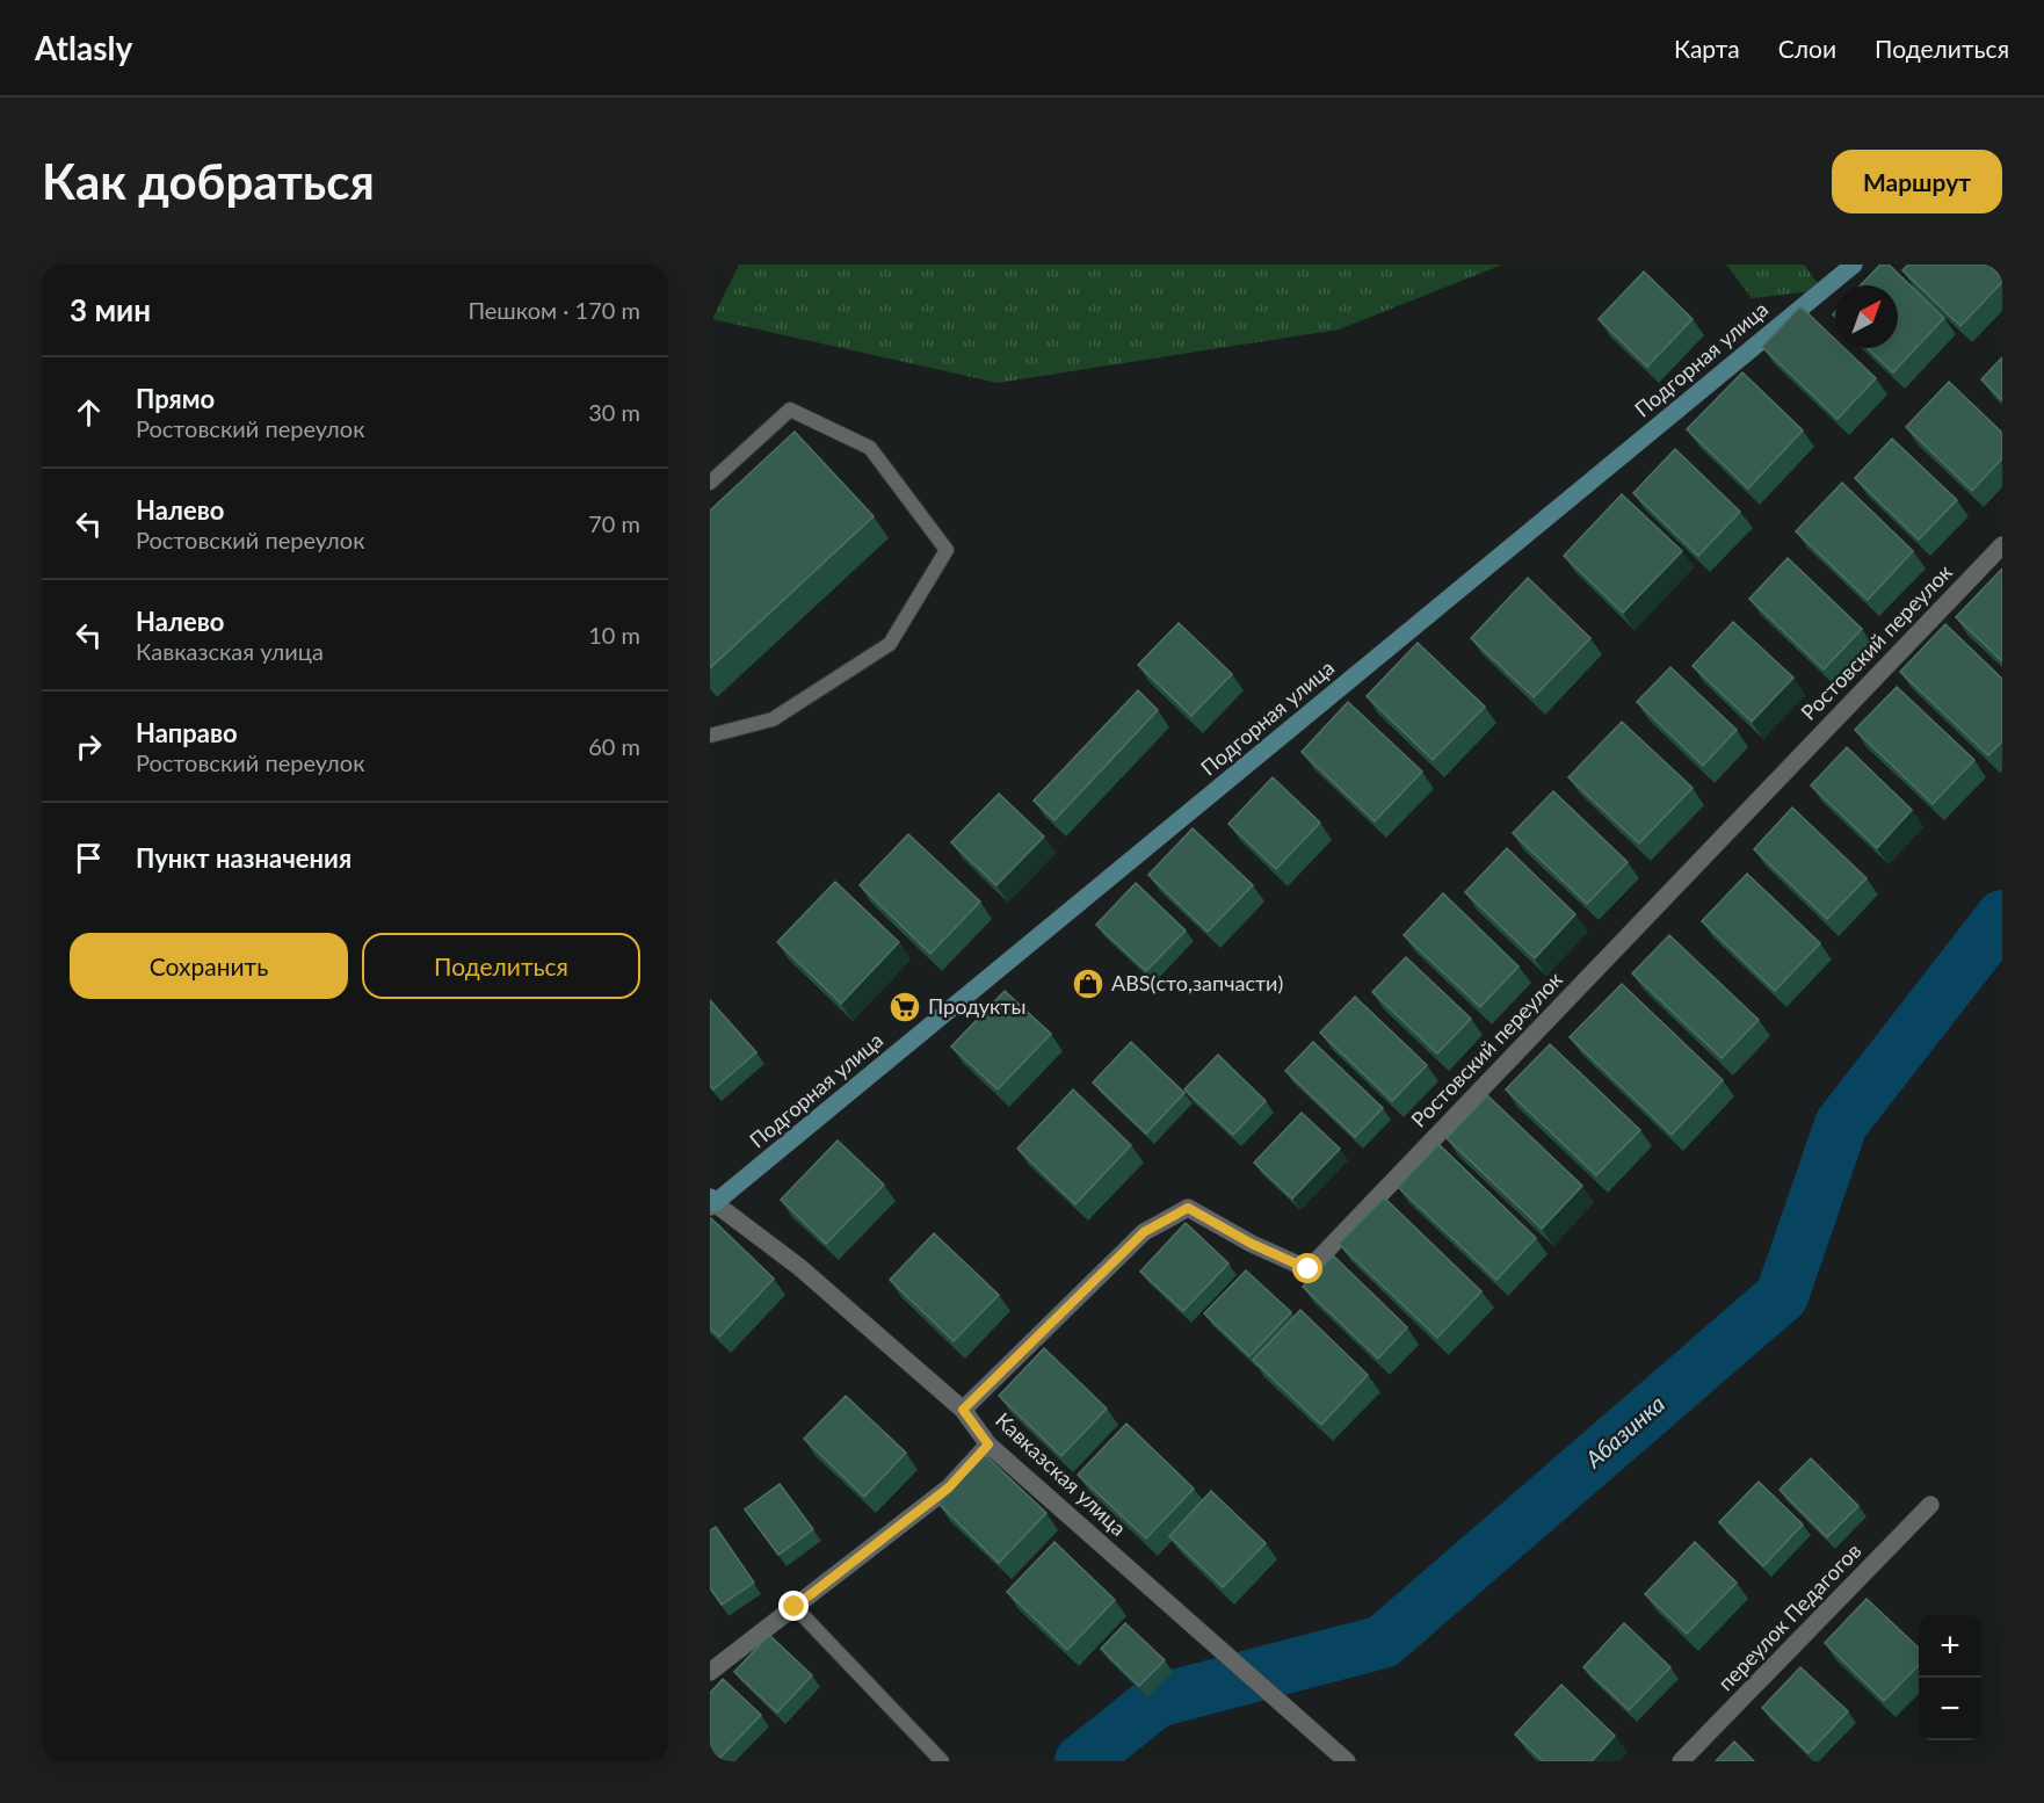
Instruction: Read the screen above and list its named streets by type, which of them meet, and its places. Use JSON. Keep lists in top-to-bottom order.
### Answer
{
  "streets": {
    "main road": ["Подгорная улица"],
    "street": ["Ростовский переулок", "Кавказская улица", "переулок Педагогов"]
  },
  "crossings": [
    ["Подгорная улица", "Кавказская улица"],
    ["Ростовский переулок", "Кавказская улица"]
  ],
  "water": ["Абазинка"],
  "places": {
    "shop": ["ABS(сто,запчасти)"],
    "supermarket": ["Продукты"]
  },
  "north": "top right",
  "page": {
    "header": "Atlasly",
    "nav": ["Карта", "Слои", "Поделиться"],
    "buttons": [
      "Маршрут",
      ["Сохранить", "Поделиться"]
    ],
    "title": "Как добраться",
    "heading": ["3 мин", "Пешком · 170 m"],
    "list": [
      ["Прямо", "Ростовский переулок", "30 m"],
      ["Налево", "Ростовский переулок", "70 m"],
      ["Налево", "Кавказская улица", "10 m"],
      ["Направо", "Ростовский переулок", "60 m"],
      "Пункт назначения"
    ],
    "map_buttons": ["+", "−"]
  }
}
